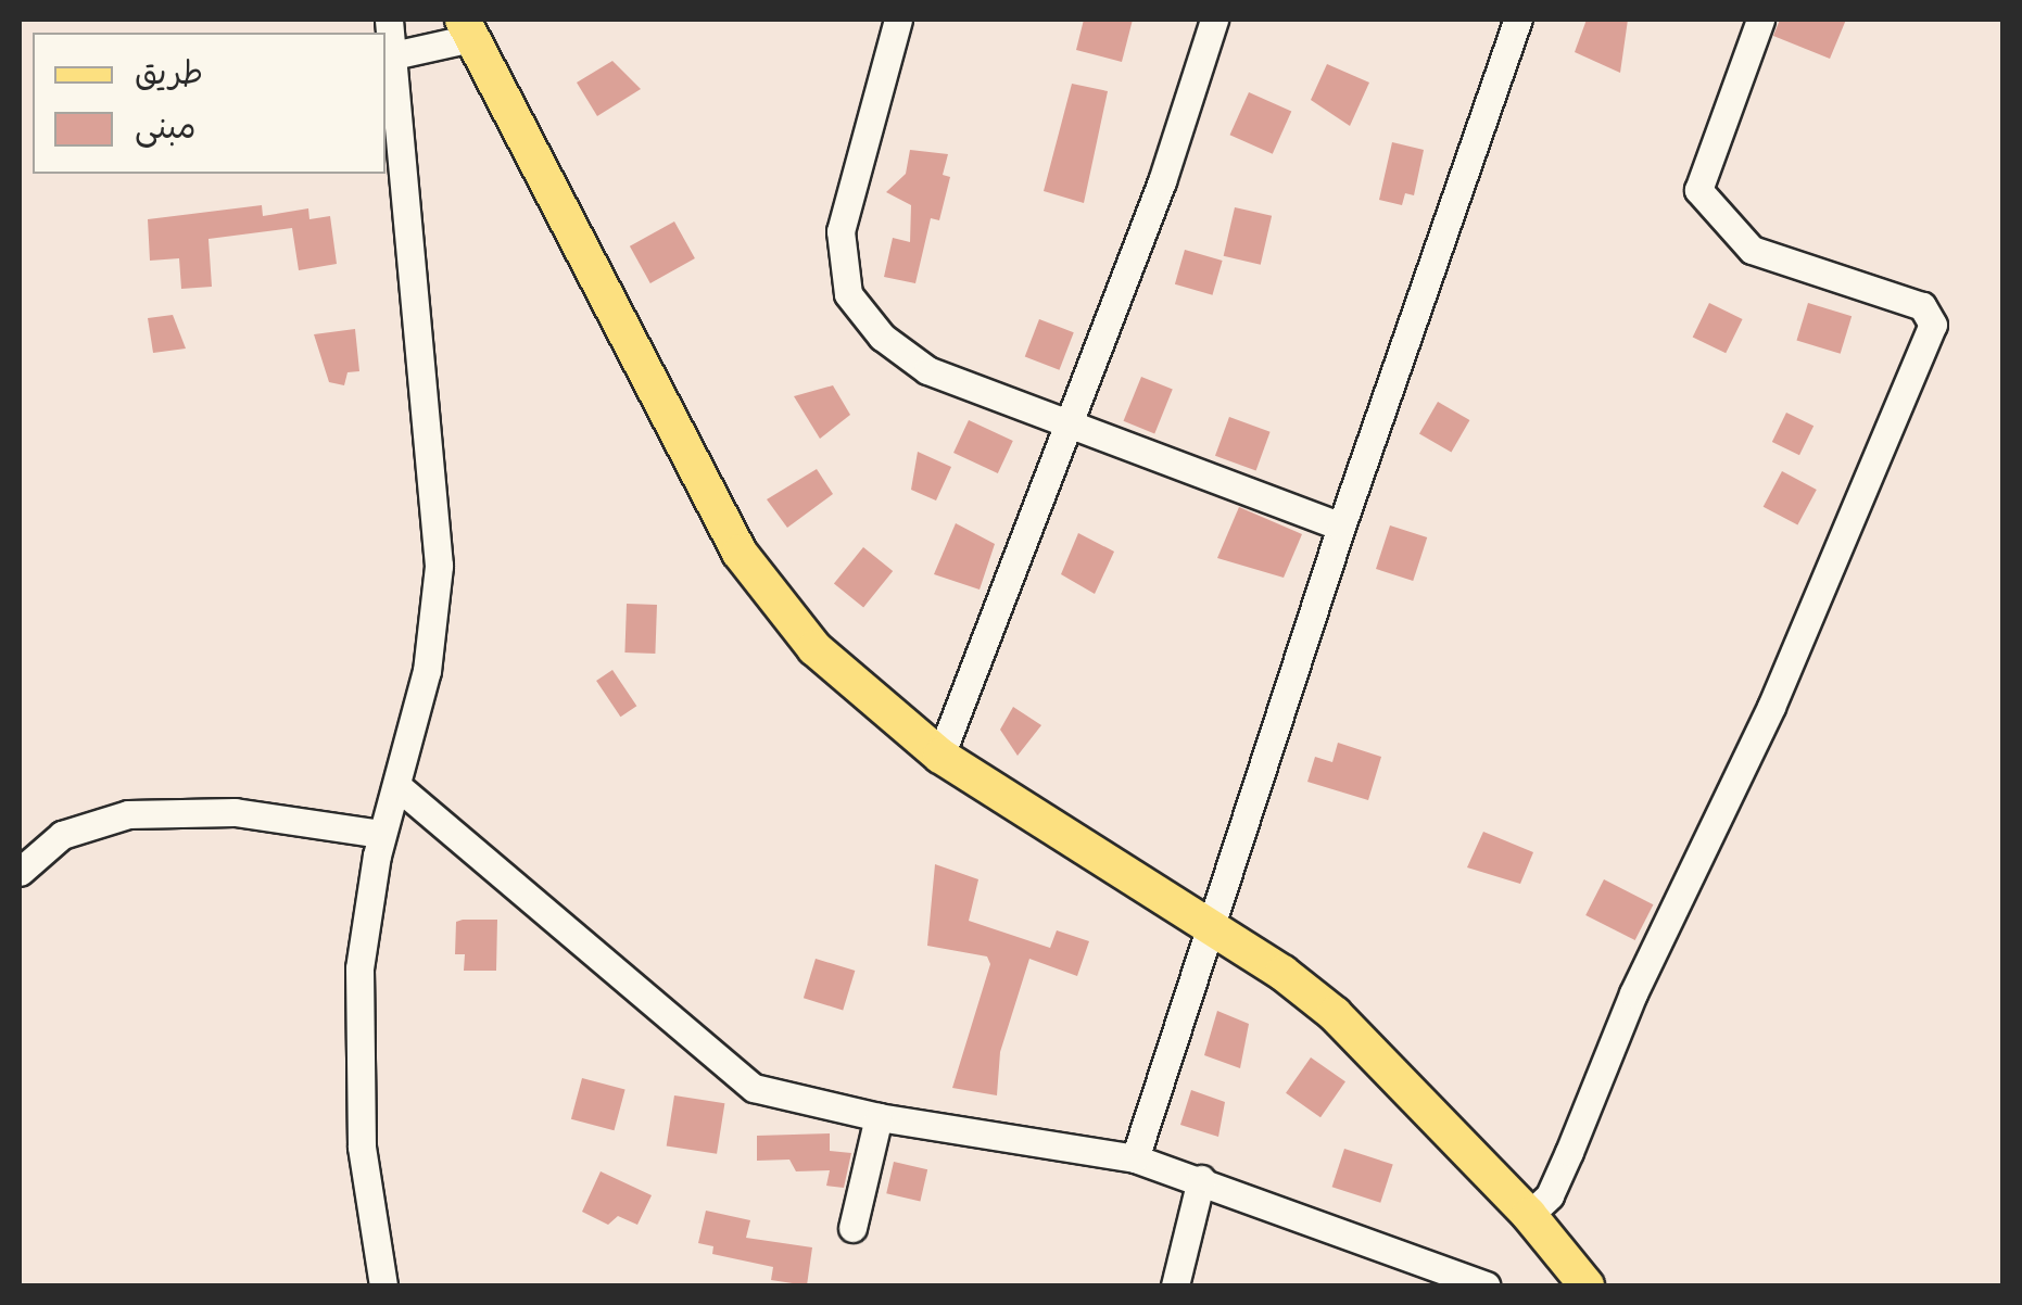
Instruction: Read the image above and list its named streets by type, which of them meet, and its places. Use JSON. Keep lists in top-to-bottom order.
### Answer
{
  "legend": ["طريق", "مبنى"]
}
